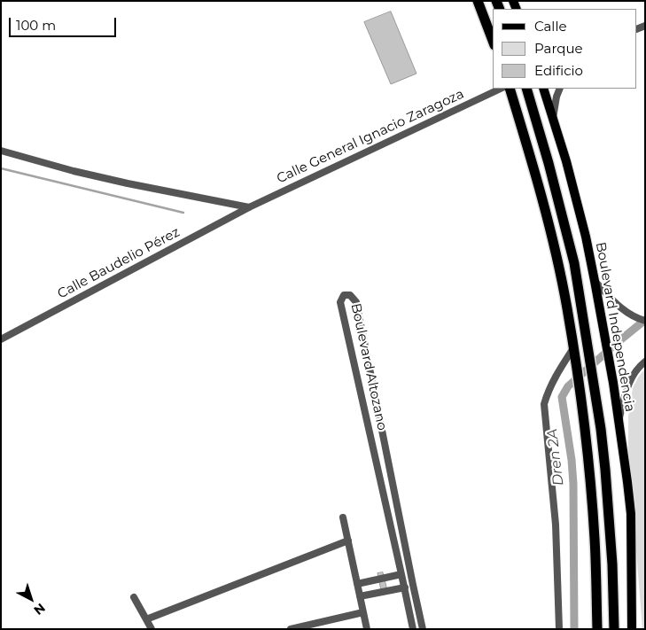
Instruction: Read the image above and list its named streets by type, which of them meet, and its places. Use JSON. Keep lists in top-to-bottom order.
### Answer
{
  "streets": {
    "main road": ["Boulevard Independencia"],
    "street": ["Calle General Ignacio Zaragoza", "Calle Baudelio Pérez", "Boulevard Altozano"]
  },
  "crossings": [
    ["Calle General Ignacio Zaragoza", "Calle Baudelio Pérez"]
  ],
  "water": ["Dren 2A"],
  "legend": ["Calle", "Parque", "Edificio"],
  "scale_bar": "100 m",
  "north": "bottom right"
}
